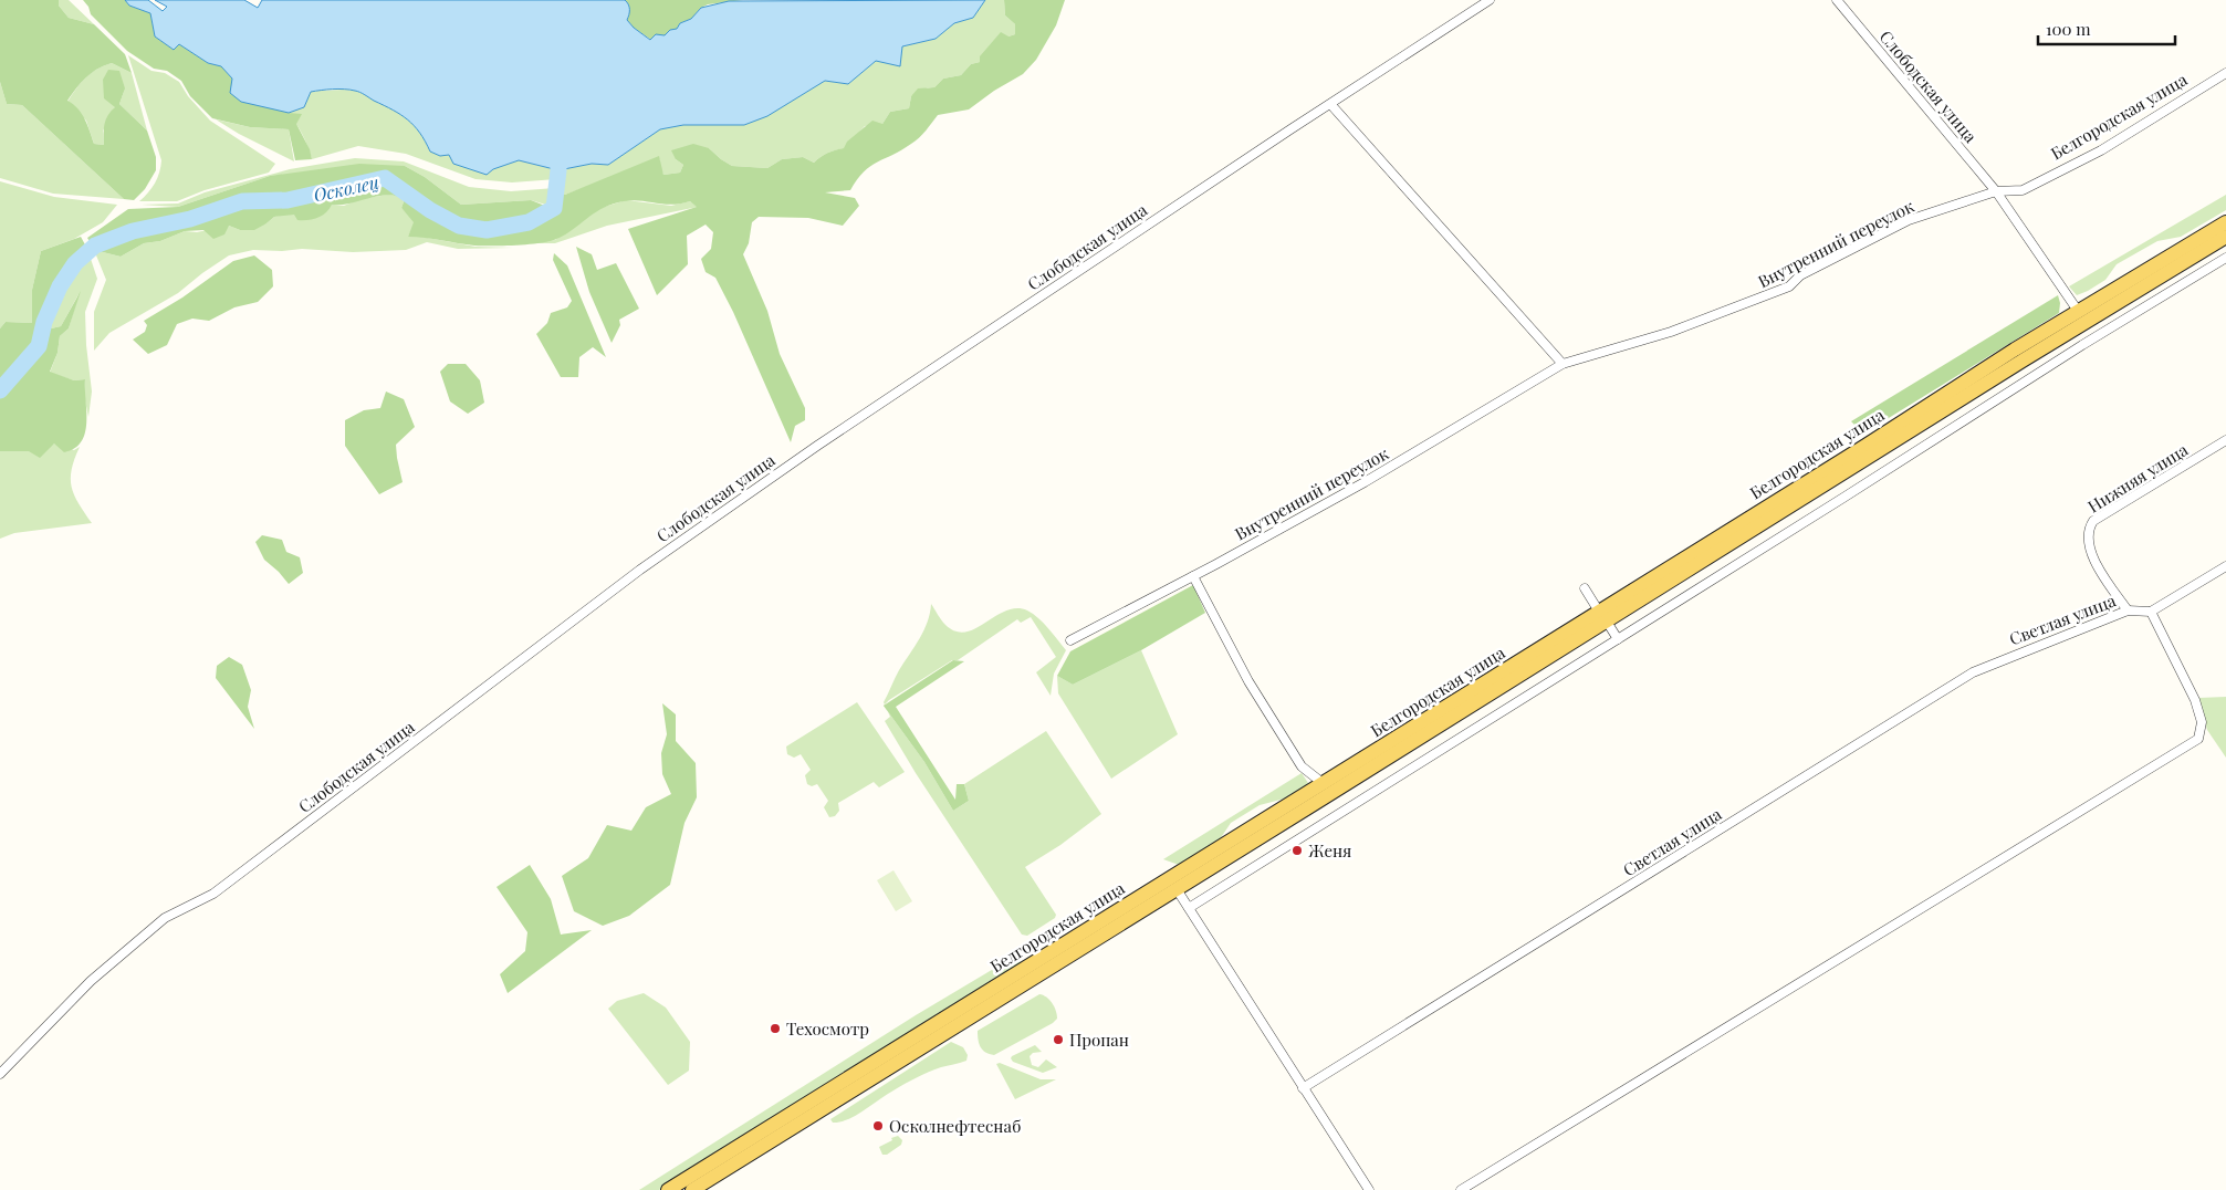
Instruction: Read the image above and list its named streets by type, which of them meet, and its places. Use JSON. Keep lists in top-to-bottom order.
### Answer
{
  "streets": {
    "main road": ["Белгородская улица"],
    "street": [
      "Слободская улица",
      "Внутренний переулок",
      "Нижняя улица",
      "Светлая улица"
    ]
  },
  "crossings": [
    ["Слободская улица", "Белгородская улица"],
    ["Слободская улица", "Внутренний переулок"],
    ["Белгородская улица", "Внутренний переулок"],
    ["Нижняя улица", "Светлая улица"]
  ],
  "water": ["Осколец"],
  "places": [
    "Женя",
    "Техосмотр",
    "Пропан",
    "Осколнефтеснаб"
  ],
  "scale_bar": "100 m"
}
